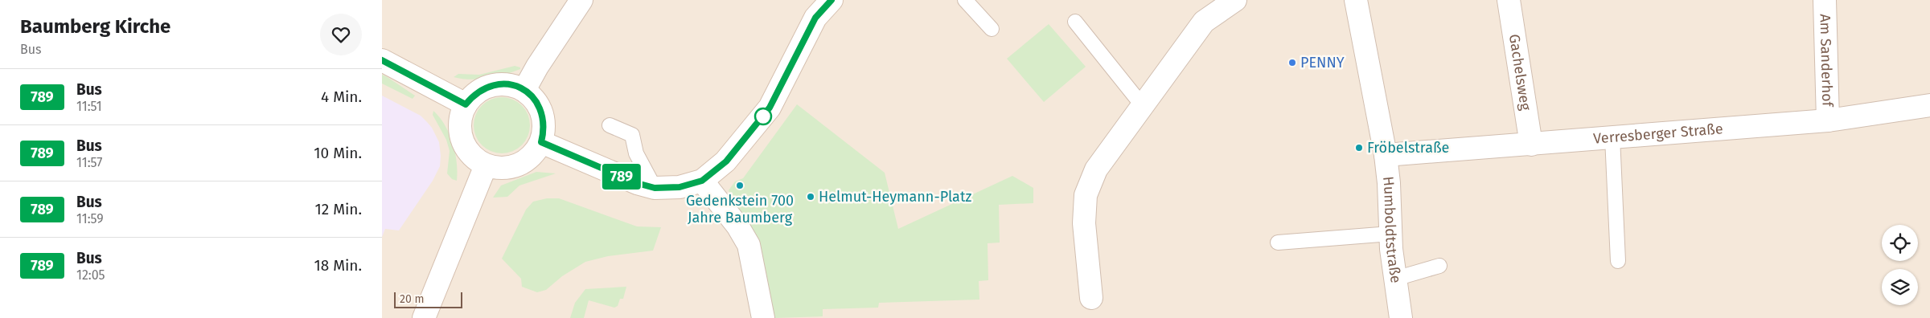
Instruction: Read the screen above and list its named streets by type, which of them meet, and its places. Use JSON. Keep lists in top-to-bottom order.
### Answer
{
  "streets": {
    "street": [
      "Am Sanderhof",
      "Gachelsweg",
      "Verresberger Straße",
      "Humboldtstraße"
    ]
  },
  "crossings": [
    ["Am Sanderhof", "Verresberger Straße"],
    ["Gachelsweg", "Verresberger Straße"],
    ["Verresberger Straße", "Humboldtstraße"]
  ],
  "places": [
    "PENNY",
    "Fröbelstraße",
    "Gedenkstein 700 Jahre Baumberg",
    "Helmut-Heymann-Platz"
  ],
  "lines": ["bus line 789"],
  "scale_bar": "20 m",
  "page": {
    "heading": ["Baumberg Kirche", "Bus"],
    "on_map": "789",
    "list": [
      {
        "mark": "789",
        "name": "Bus",
        "note": "11:51",
        "value": "4 Min."
      },
      {
        "mark": "789",
        "name": "Bus",
        "note": "11:57",
        "value": "10 Min."
      },
      {
        "mark": "789",
        "name": "Bus",
        "note": "11:59",
        "value": "12 Min."
      },
      {
        "mark": "789",
        "name": "Bus",
        "note": "12:05",
        "value": "18 Min."
      }
    ],
    "scale": "20 m"
  }
}
